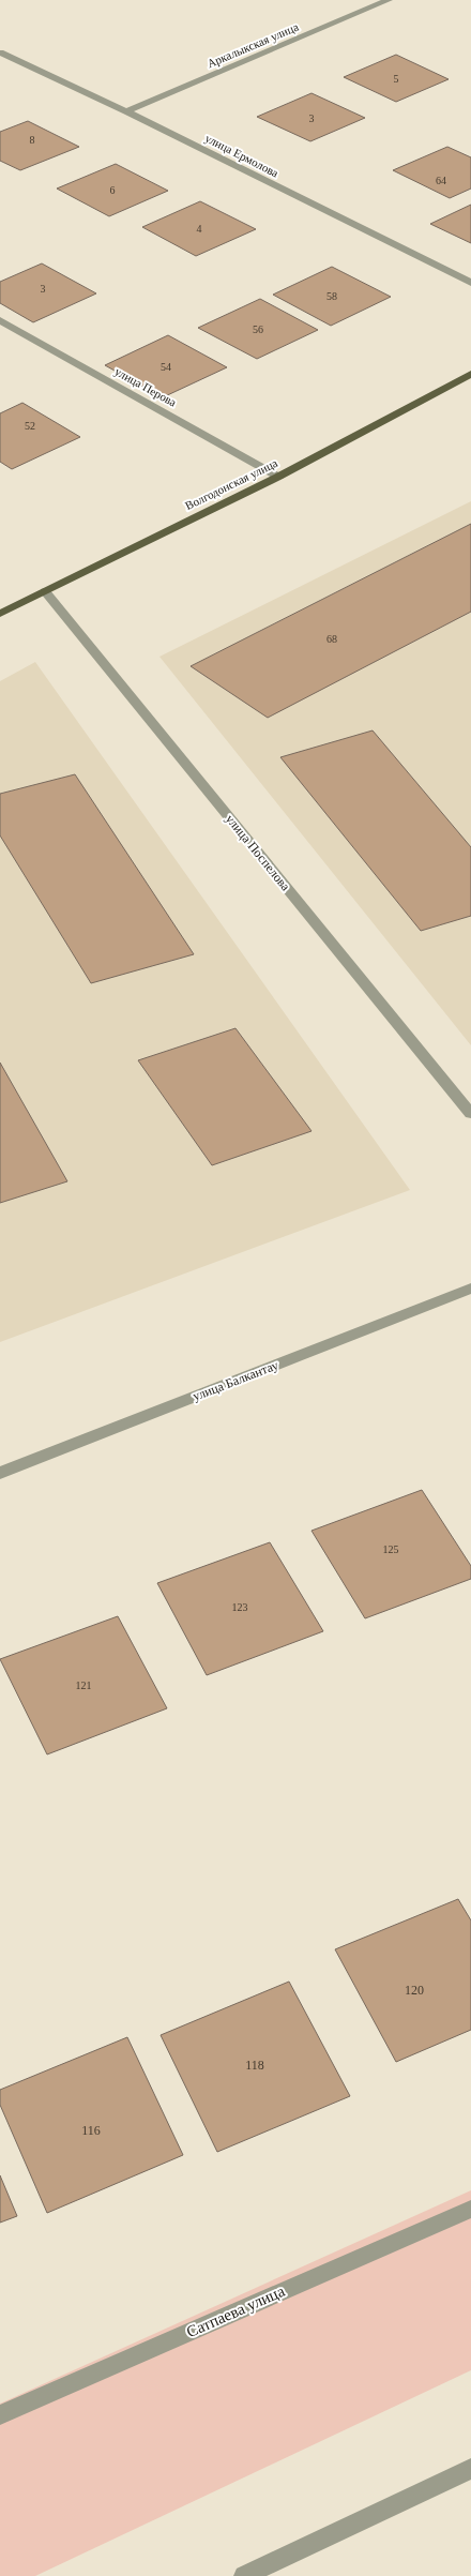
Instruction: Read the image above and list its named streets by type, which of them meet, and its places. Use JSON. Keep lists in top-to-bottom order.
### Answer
{
  "streets": {
    "main road": ["Волгодонская улица"],
    "street": [
      "Аркалыкская улица",
      "улица Ермолова",
      "улица Перова",
      "улица Поспелова",
      "улица Балкантау",
      "Сатпаева улица"
    ]
  },
  "crossings": [
    ["Аркалыкская улица", "улица Ермолова"],
    ["улица Перова", "Волгодонская улица"],
    ["Волгодонская улица", "улица Поспелова"]
  ],
  "house_numbers": [
    "5",
    "3",
    "8",
    "64",
    "6",
    "4",
    "3",
    "58",
    "56",
    "54",
    "52",
    "68",
    "125",
    "123",
    "121",
    "120",
    "118",
    "116"
  ]
}
